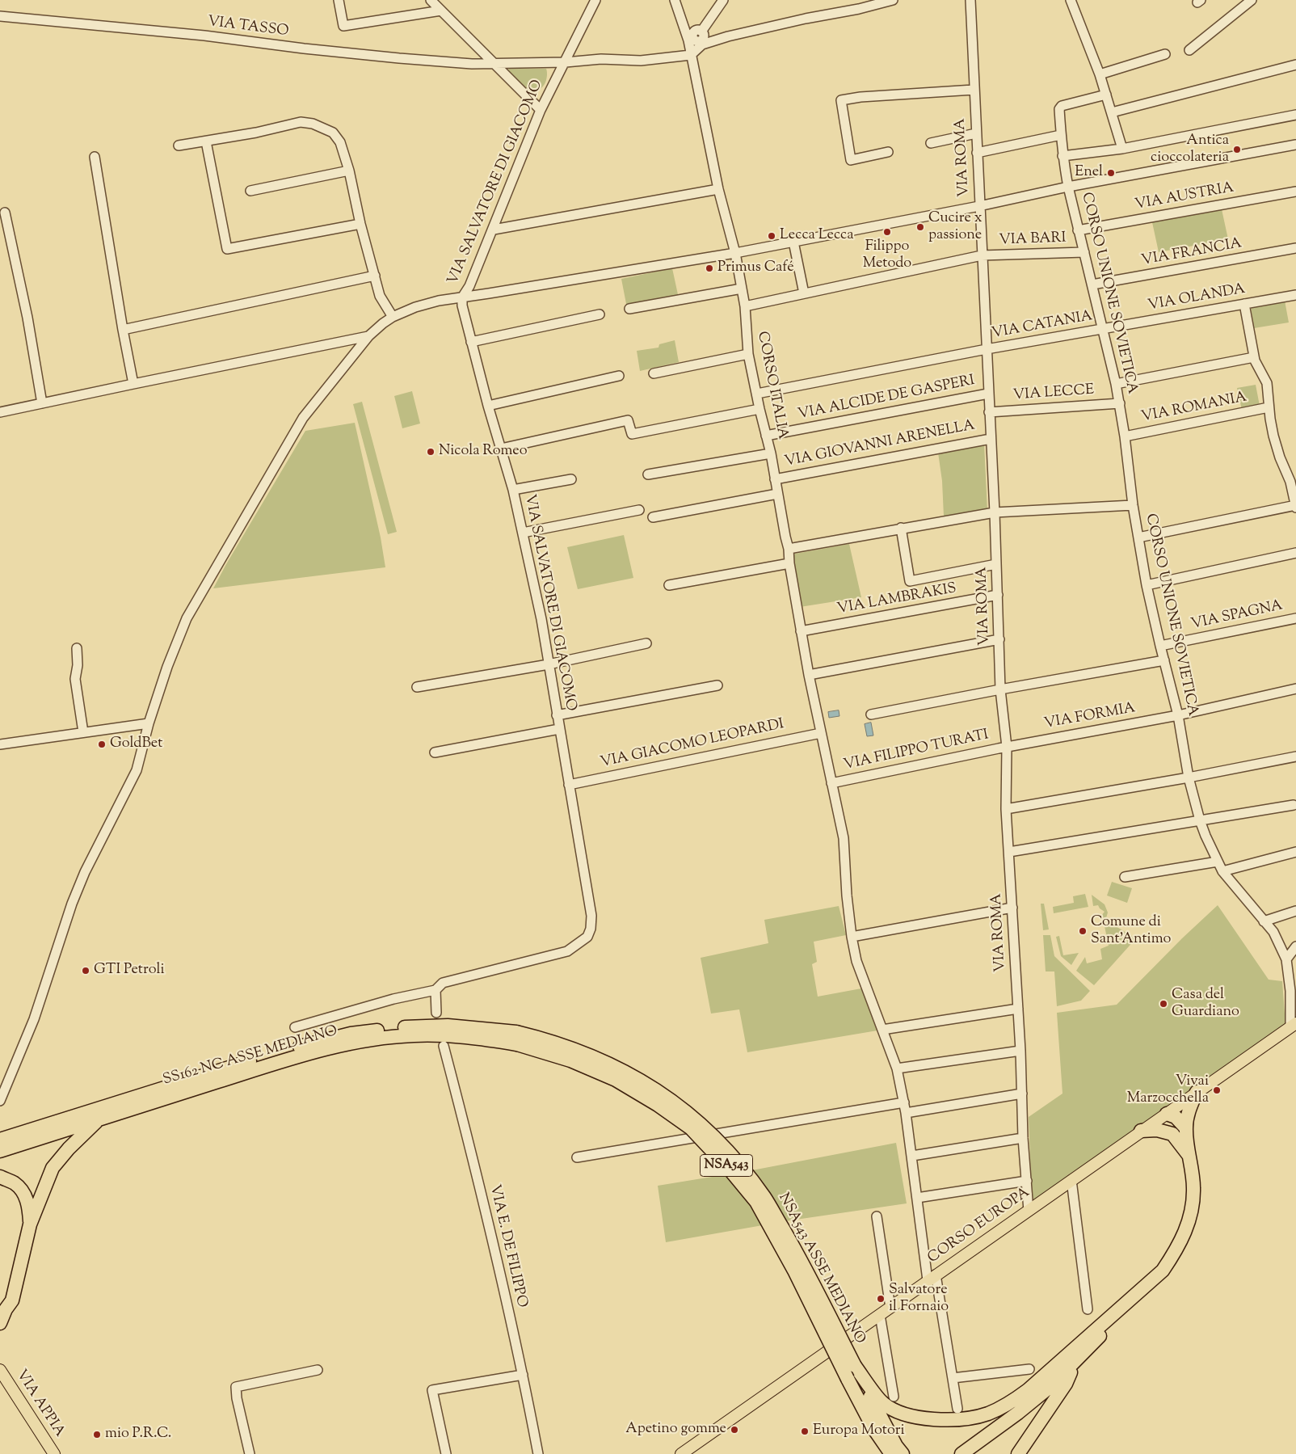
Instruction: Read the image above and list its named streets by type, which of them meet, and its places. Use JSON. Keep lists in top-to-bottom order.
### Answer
{
  "streets": {
    "highway": ["SS162 NC ASSE MEDIANO", "NSA543", "NSA543 ASSE MEDIANO"],
    "main road": ["CORSO EUROPA", "VIA APPIA"],
    "street": [
      "VIA TASSO",
      "VIA ROMA",
      "VIA SALVATORE DI GIACOMO",
      "VIA AUSTRIA",
      "VIA BARI",
      "VIA FRANCIA",
      "CORSO UNIONE SOVIETICA",
      "VIA OLANDA",
      "VIA CATANIA",
      "CORSO ITALIA",
      "VIA LECCE",
      "VIA ALCIDE DE GASPERI",
      "VIA ROMANIA",
      "VIA GIOVANNI ARENELLA",
      "VIA LAMBRAKIS",
      "VIA SPAGNA",
      "VIA FORMIA",
      "VIA GIACOMO LEOPARDI",
      "VIA FILIPPO TURATI",
      "VIA E. DE FILIPPO"
    ]
  },
  "crossings": [
    ["VIA TASSO", "VIA SALVATORE DI GIACOMO"],
    ["VIA TASSO", "CORSO ITALIA"],
    ["VIA ROMA", "VIA BARI"],
    ["VIA ROMA", "VIA CATANIA"],
    ["VIA ROMA", "VIA LECCE"],
    ["VIA ROMA", "VIA ALCIDE DE GASPERI"],
    ["VIA ROMA", "VIA GIOVANNI ARENELLA"],
    ["VIA ROMA", "VIA LAMBRAKIS"],
    ["VIA ROMA", "VIA FORMIA"],
    ["VIA ROMA", "VIA FILIPPO TURATI"],
    ["VIA ROMA", "CORSO EUROPA"],
    ["VIA SALVATORE DI GIACOMO", "VIA GIACOMO LEOPARDI"],
    ["VIA AUSTRIA", "CORSO UNIONE SOVIETICA"],
    ["VIA BARI", "CORSO UNIONE SOVIETICA"],
    ["VIA BARI", "CORSO ITALIA"],
    ["VIA FRANCIA", "CORSO UNIONE SOVIETICA"],
    ["CORSO UNIONE SOVIETICA", "VIA OLANDA"],
    ["CORSO UNIONE SOVIETICA", "VIA CATANIA"],
    ["CORSO UNIONE SOVIETICA", "VIA LECCE"],
    ["CORSO UNIONE SOVIETICA", "VIA ROMANIA"],
    ["CORSO UNIONE SOVIETICA", "VIA SPAGNA"],
    ["CORSO UNIONE SOVIETICA", "VIA FORMIA"],
    ["CORSO UNIONE SOVIETICA", "CORSO EUROPA"],
    ["VIA OLANDA", "VIA CATANIA"],
    ["VIA CATANIA", "CORSO ITALIA"],
    ["CORSO ITALIA", "VIA ALCIDE DE GASPERI"],
    ["CORSO ITALIA", "VIA GIOVANNI ARENELLA"],
    ["CORSO ITALIA", "VIA LAMBRAKIS"],
    ["CORSO ITALIA", "VIA GIACOMO LEOPARDI"],
    ["CORSO ITALIA", "VIA FILIPPO TURATI"],
    ["CORSO ITALIA", "CORSO EUROPA"],
    ["VIA FORMIA", "VIA FILIPPO TURATI"],
    ["SS162 NC ASSE MEDIANO", "NSA543 ASSE MEDIANO"]
  ],
  "places": [
    "Antica cioccolateria",
    "Enel",
    "Cucire x passione",
    "Filippo Metodo",
    "Lecca Lecca",
    "Primus Café",
    "Nicola Romeo",
    "GoldBet",
    "Comune di Sant'Antimo",
    "GTI Petroli",
    "Casa del Guardiano",
    "Vivai Marzocchella",
    "Salvatore il Fornaio",
    "Apetino gomme",
    "Europa Motori",
    "mio P.R.C."
  ]
}
